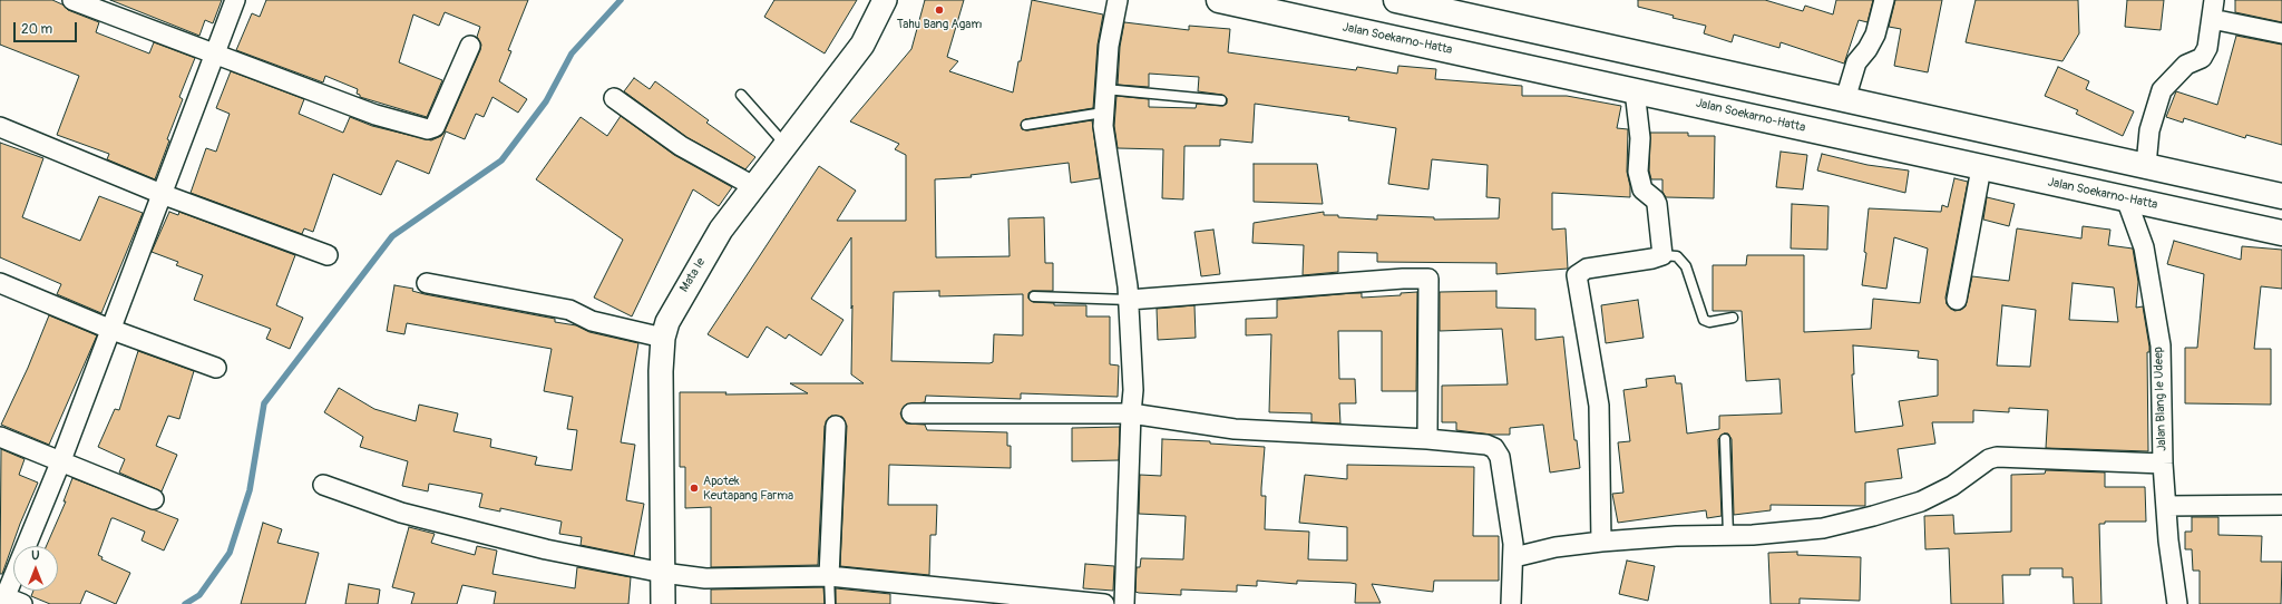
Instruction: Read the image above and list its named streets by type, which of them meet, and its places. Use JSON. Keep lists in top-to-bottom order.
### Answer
{
  "streets": {
    "highway": ["Jalan Soekarno-Hatta"],
    "street": ["Mata Ie", "Jalan Blang Ie Udeep"]
  },
  "crossings": [
    ["Jalan Soekarno-Hatta", "Jalan Blang Ie Udeep"]
  ],
  "places": ["Tahu Bang Agam", "Apotek Keutapang Farma"],
  "scale_bar": "20 m",
  "north": "top"
}
